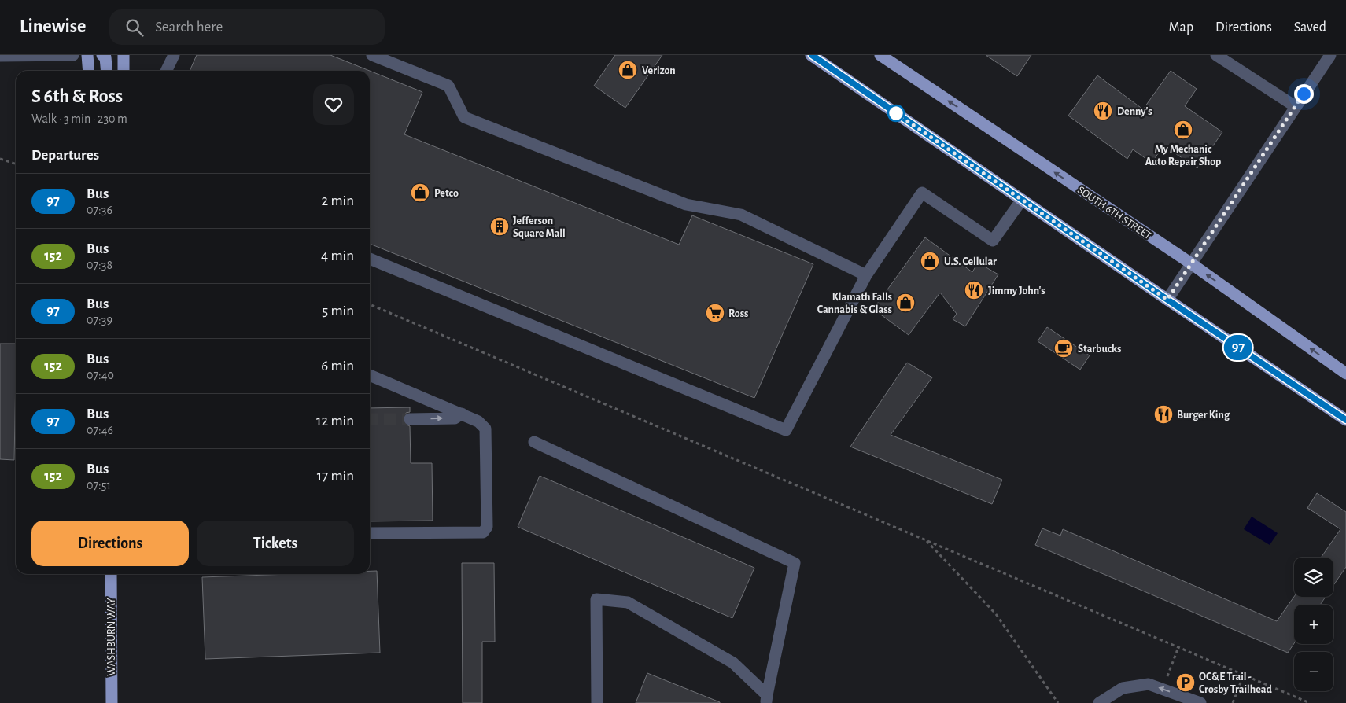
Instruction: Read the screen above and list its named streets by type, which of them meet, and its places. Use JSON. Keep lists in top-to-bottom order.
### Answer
{
  "streets": {
    "main road": ["SOUTH 6TH STREET", "WASHBURN WAY"]
  },
  "places": {
    "shop": [
      "Verizon",
      "My Mechanic Auto Repair Shop",
      "Petco",
      "U.S. Cellular",
      "Klamath Falls Cannabis & Glass"
    ],
    "restaurant": ["Denny's", "Jimmy John's", "Burger King"],
    "building": ["Jefferson Square Mall"],
    "supermarket": ["Ross"],
    "cafe": ["Starbucks"],
    "parking": ["OC&E Trail - Crosby Trailhead"]
  },
  "lines": ["bus line 97"],
  "page": {
    "header": "Linewise",
    "search": "Search here",
    "nav": ["Map", "Directions", "Saved"],
    "on_map": "97",
    "heading": [
      ["S 6th & Ross", "Walk · 3 min · 230 m"],
      "Departures"
    ],
    "list": [
      {
        "mark": "97",
        "name": "Bus",
        "note": "07:36",
        "value": "2 min"
      },
      {
        "mark": "152",
        "name": "Bus",
        "note": "07:38",
        "value": "4 min"
      },
      {
        "mark": "97",
        "name": "Bus",
        "note": "07:39",
        "value": "5 min"
      },
      {
        "mark": "152",
        "name": "Bus",
        "note": "07:40",
        "value": "6 min"
      },
      {
        "mark": "97",
        "name": "Bus",
        "note": "07:46",
        "value": "12 min"
      },
      {
        "mark": "152",
        "name": "Bus",
        "note": "07:51",
        "value": "17 min"
      }
    ],
    "buttons": ["Directions", "Tickets"],
    "map_buttons": ["+", "−"]
  }
}
